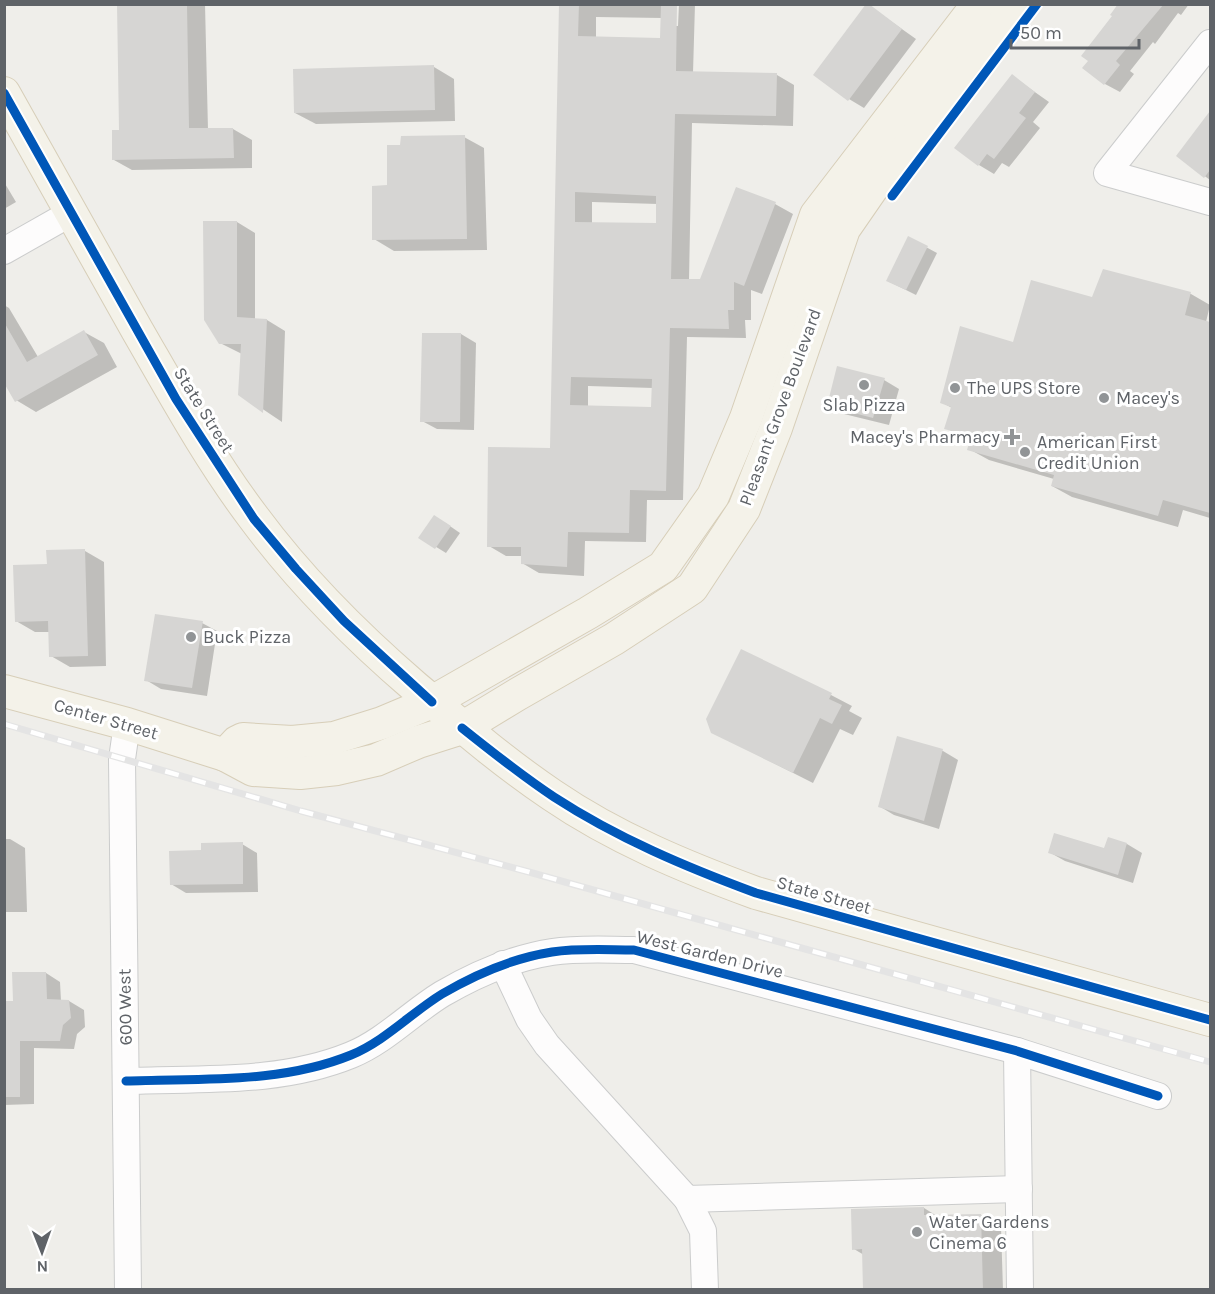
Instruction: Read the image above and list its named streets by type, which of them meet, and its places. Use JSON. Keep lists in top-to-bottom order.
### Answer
{
  "streets": {
    "main road": ["Pleasant Grove Boulevard", "State Street", "Center Street"],
    "street": ["West Garden Drive", "600 West"]
  },
  "crossings": [
    ["Pleasant Grove Boulevard", "State Street"],
    ["Pleasant Grove Boulevard", "Center Street"],
    ["State Street", "Center Street"],
    ["Center Street", "600 West"],
    ["West Garden Drive", "600 West"]
  ],
  "places": {
    "other": [
      "Slab Pizza",
      "The UPS Store",
      "Macey's",
      "American First Credit Union",
      "Buck Pizza",
      "Water Gardens Cinema 6"
    ],
    "health": ["Macey's Pharmacy"]
  },
  "scale_bar": "50 m",
  "north": "bottom"
}
